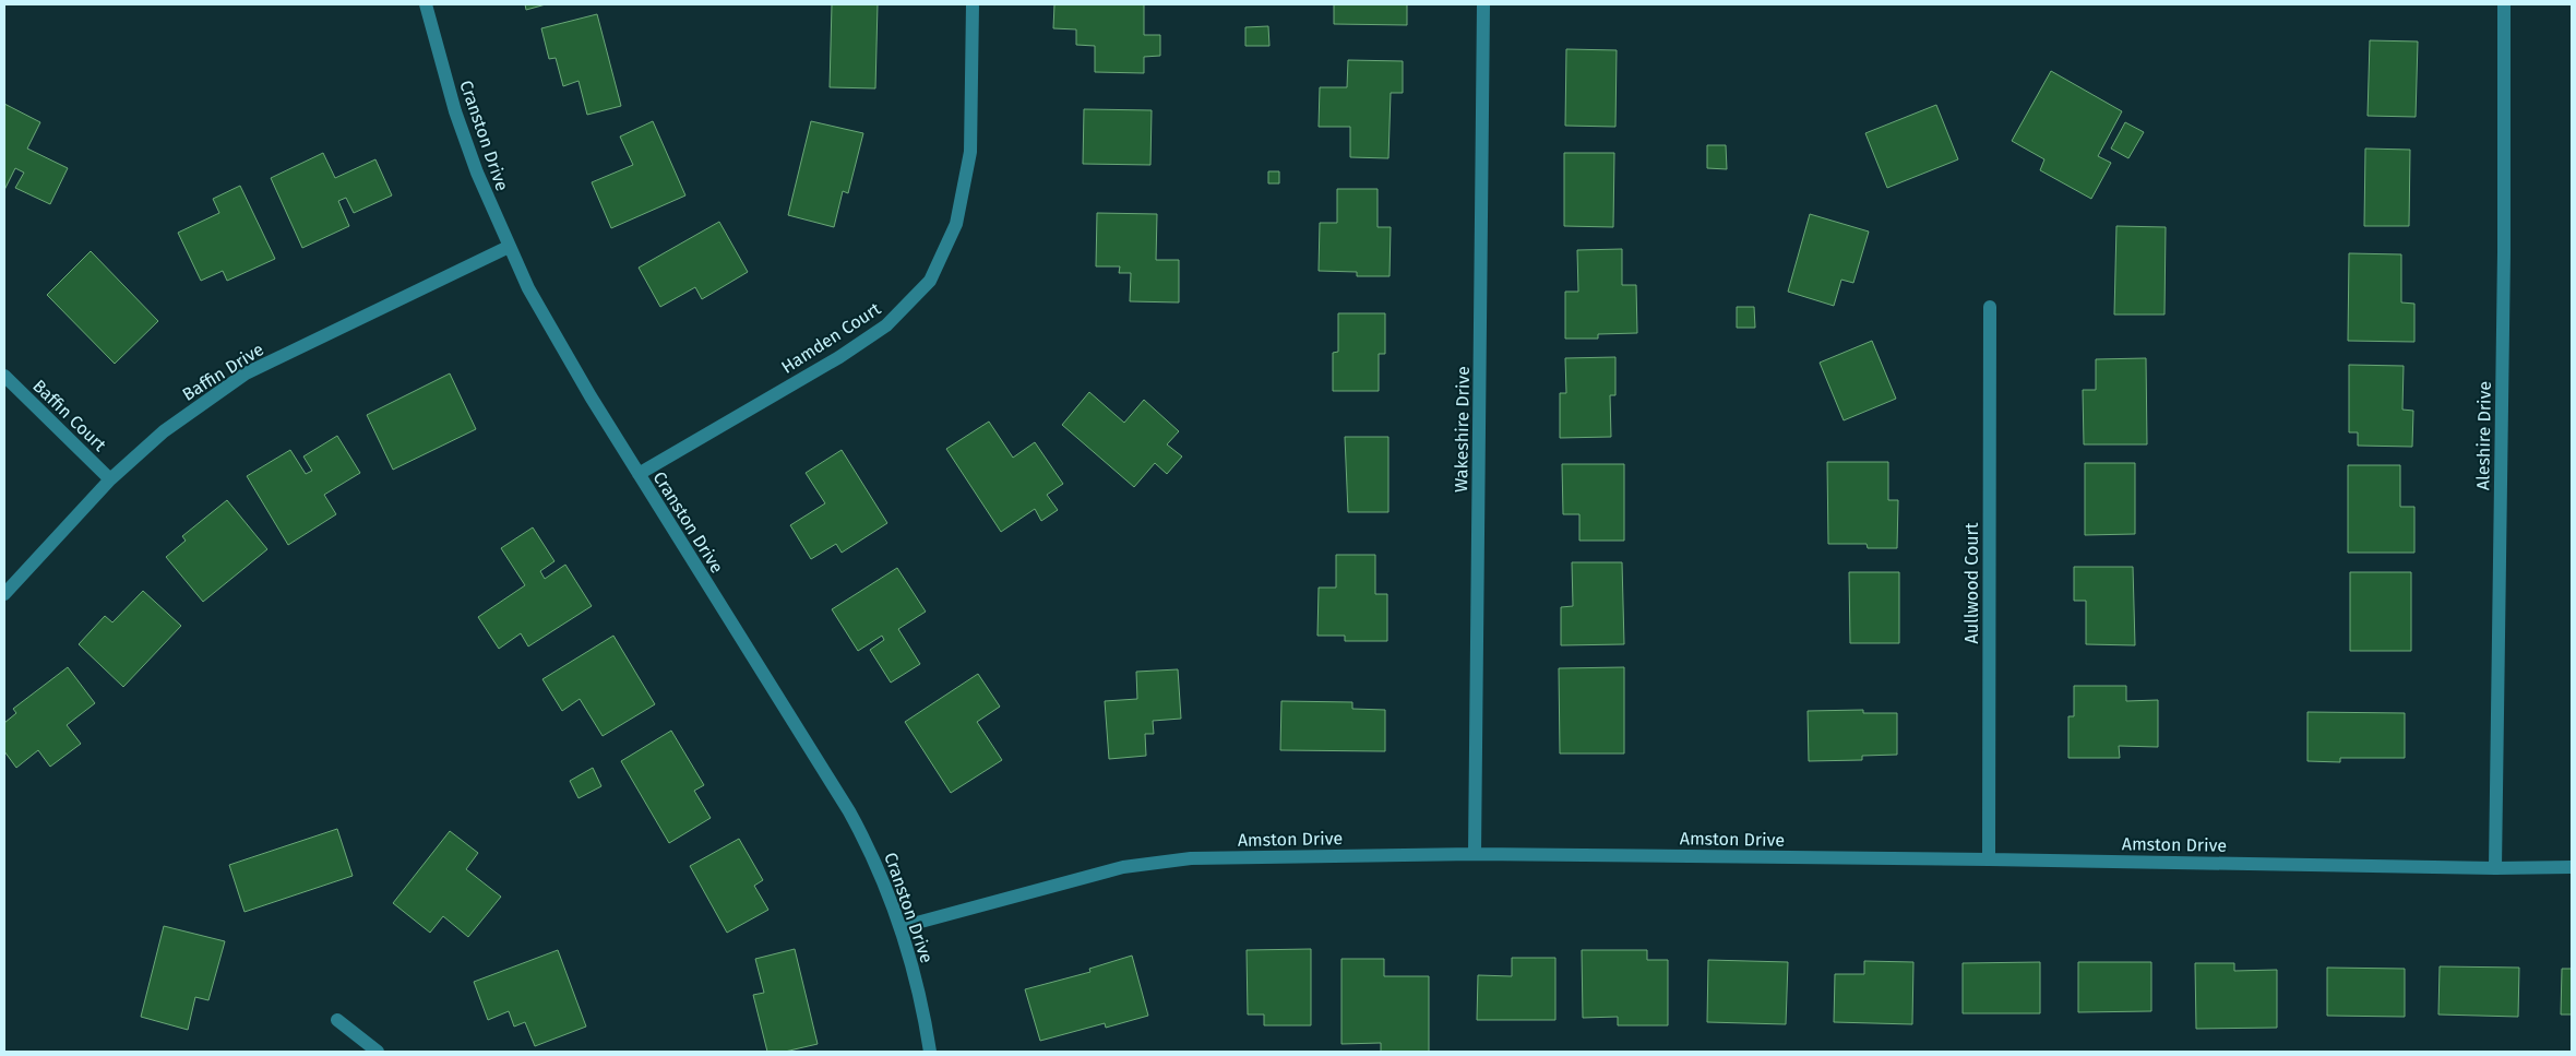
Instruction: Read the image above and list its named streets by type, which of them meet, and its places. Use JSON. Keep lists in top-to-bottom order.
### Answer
{
  "streets": {
    "street": [
      "Cranston Drive",
      "Hamden Court",
      "Baffin Drive",
      "Baffin Court",
      "Wakeshire Drive",
      "Aleshire Drive",
      "Aullwood Court",
      "Amston Drive"
    ]
  },
  "crossings": [
    ["Cranston Drive", "Hamden Court"],
    ["Cranston Drive", "Baffin Drive"],
    ["Cranston Drive", "Amston Drive"],
    ["Baffin Drive", "Baffin Court"],
    ["Wakeshire Drive", "Amston Drive"],
    ["Aleshire Drive", "Amston Drive"],
    ["Aullwood Court", "Amston Drive"]
  ]
}
